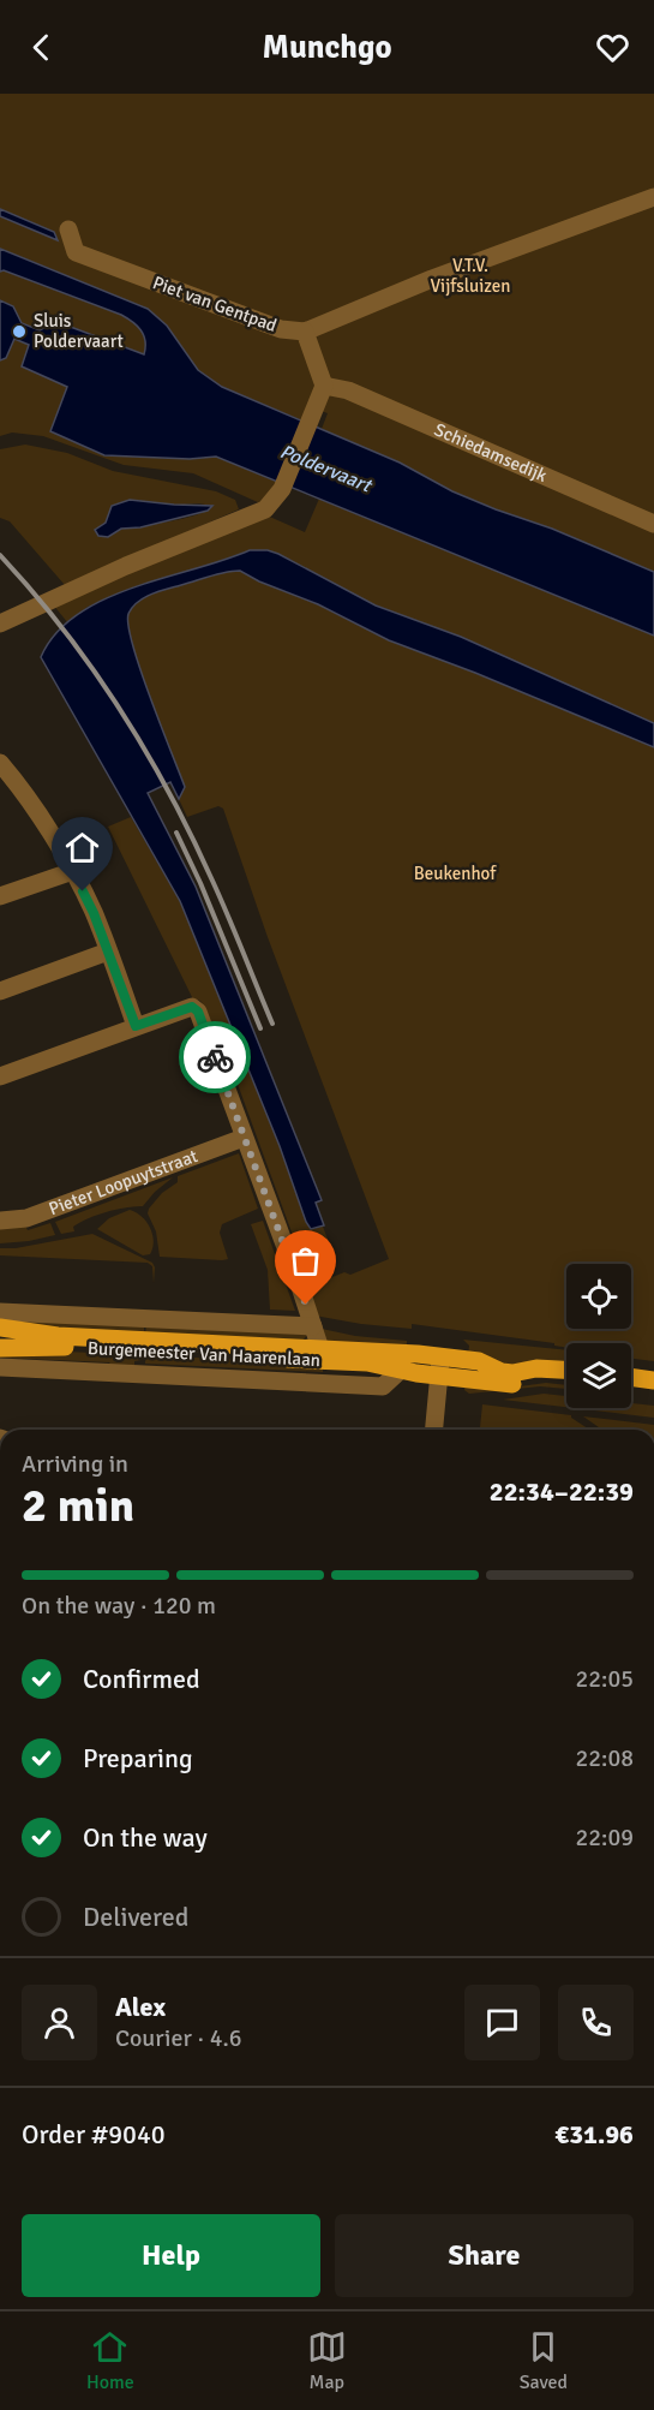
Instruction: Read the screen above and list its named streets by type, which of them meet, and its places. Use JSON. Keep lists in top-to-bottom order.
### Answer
{
  "streets": {
    "main road": ["Burgemeester Van Haarenlaan"],
    "street": ["Piet van Gentpad", "Schiedamsedijk", "Pieter Loopuytstraat"]
  },
  "water": ["Poldervaart"],
  "parks": ["V.T.V. Vijfsluizen", "Beukenhof"],
  "places": ["Sluis Poldervaart"],
  "page": {
    "header": "Munchgo",
    "heading": ["2 min", "Arriving in", "22:34–22:39"],
    "panel": [
      "Alex",
      "Courier · 4.6",
      "Order #9040",
      "€31.96"
    ],
    "bar": "On the way · 120 m",
    "list": [
      ["Confirmed", "22:05"],
      ["Preparing", "22:08"],
      ["On the way", "22:09"],
      "Delivered"
    ],
    "buttons": ["Help", "Share"],
    "tabs": ["Home", "Map", "Saved"]
  }
}
